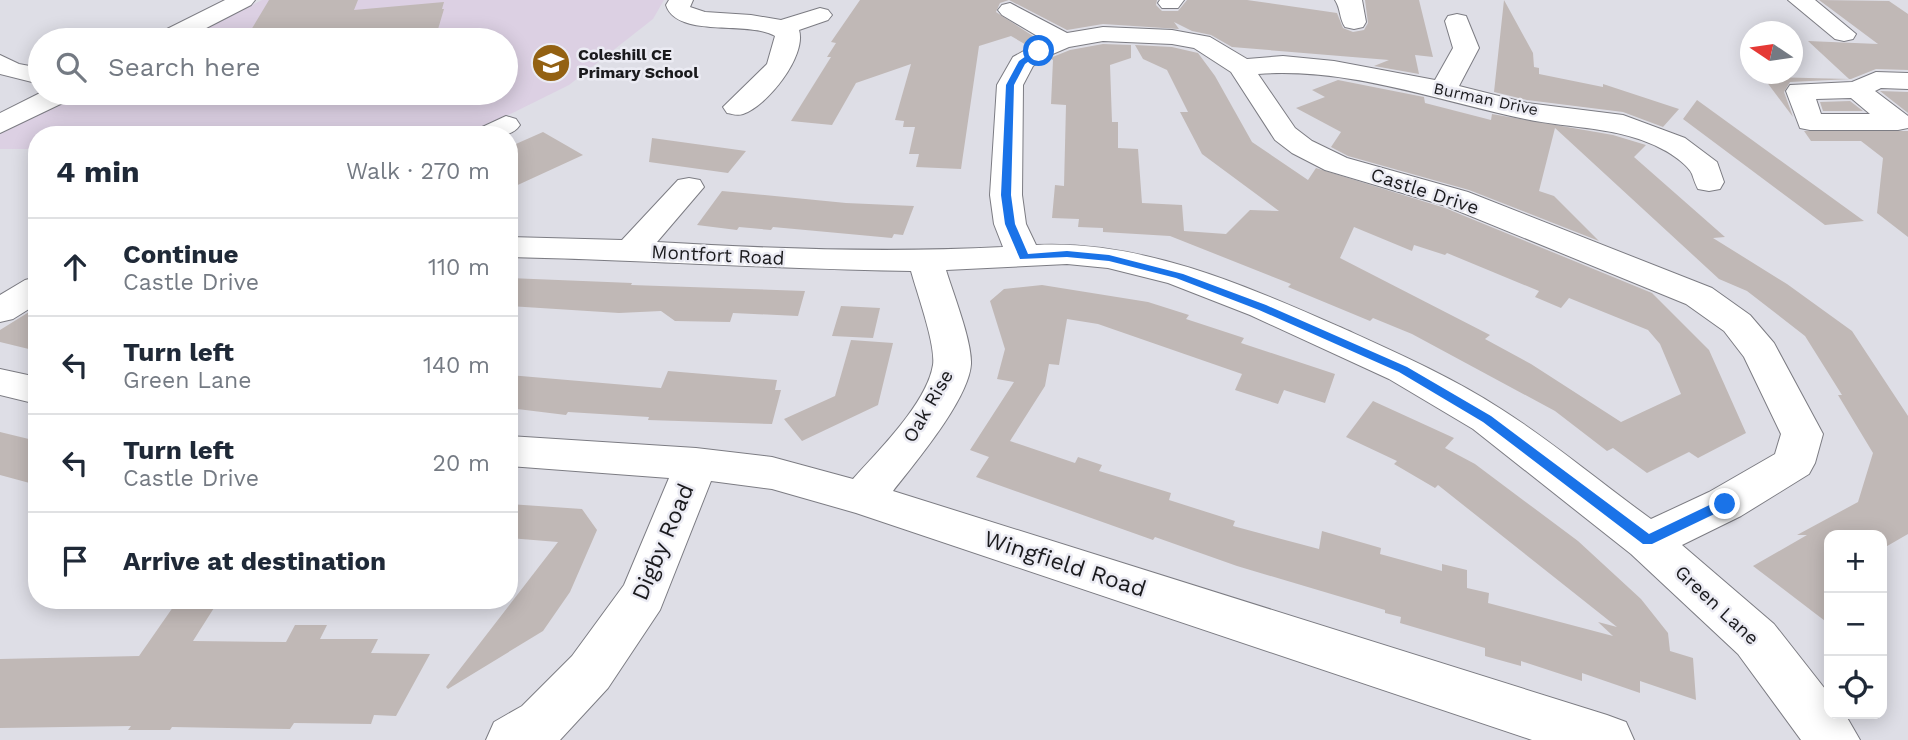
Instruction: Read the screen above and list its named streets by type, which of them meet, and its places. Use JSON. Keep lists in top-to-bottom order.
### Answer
{
  "streets": {
    "street": [
      "Burman Drive",
      "Castle Drive",
      "Montfort Road",
      "Oak Rise",
      "Digby Road",
      "Wingfield Road",
      "Green Lane"
    ]
  },
  "crossings": [
    ["Burman Drive", "Castle Drive"],
    ["Castle Drive", "Green Lane"],
    ["Montfort Road", "Oak Rise"],
    ["Montfort Road", "Green Lane"],
    ["Oak Rise", "Wingfield Road"],
    ["Oak Rise", "Green Lane"],
    ["Digby Road", "Wingfield Road"]
  ],
  "places": {
    "school or university": ["Coleshill CE Primary School"]
  },
  "north": "left",
  "page": {
    "search": "Search here",
    "heading": ["4 min", "Walk · 270 m"],
    "list": [
      ["Continue", "Castle Drive", "110 m"],
      ["Turn left", "Green Lane", "140 m"],
      ["Turn left", "Castle Drive", "20 m"],
      "Arrive at destination"
    ],
    "map_buttons": ["+", "−"]
  }
}
